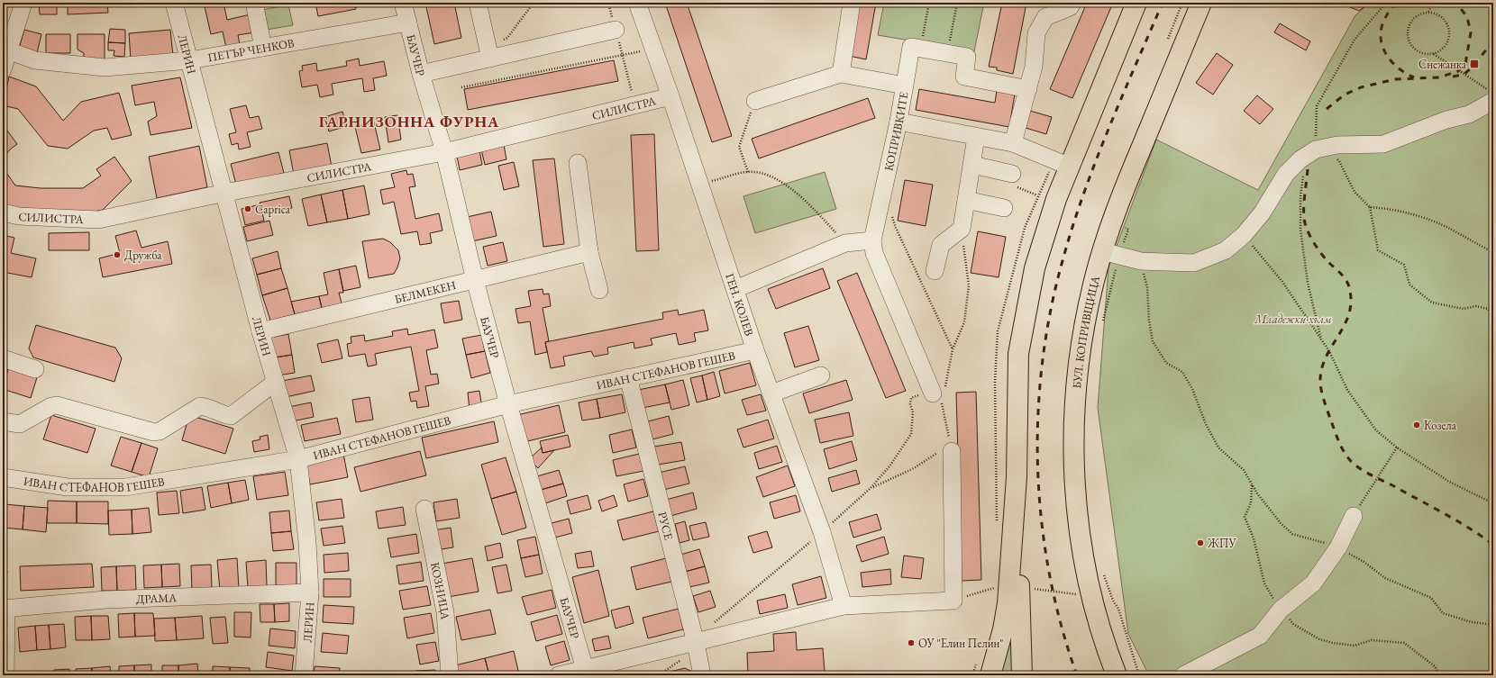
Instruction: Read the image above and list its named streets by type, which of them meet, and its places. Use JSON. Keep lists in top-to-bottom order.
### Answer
{
  "streets": {
    "main road": ["БУЛ. КОПРИВЩИЦА"],
    "street": [
      "ПЕТЪР ЧЕНКОВ",
      "ЛЕРИН",
      "БАУЧЕР",
      "СИЛИСТРА",
      "КОПРИВКИТЕ",
      "БЕЛМЕКЕН",
      "ГЕН. КОЛЕВ",
      "ИВАН СТЕФАНОВ ГЕШЕВ",
      "РУСЕ",
      "КОЗНИЦА",
      "ДРАМА"
    ]
  },
  "crossings": [
    ["ПЕТЪР ЧЕНКОВ", "ЛЕРИН"],
    ["ПЕТЪР ЧЕНКОВ", "БАУЧЕР"],
    ["ЛЕРИН", "СИЛИСТРА"],
    ["ЛЕРИН", "БЕЛМЕКЕН"],
    ["ЛЕРИН", "ИВАН СТЕФАНОВ ГЕШЕВ"],
    ["ЛЕРИН", "ДРАМА"],
    ["БАУЧЕР", "СИЛИСТРА"],
    ["БАУЧЕР", "БЕЛМЕКЕН"],
    ["БАУЧЕР", "ИВАН СТЕФАНОВ ГЕШЕВ"],
    ["СИЛИСТРА", "ГЕН. КОЛЕВ"],
    ["ГЕН. КОЛЕВ", "ИВАН СТЕФАНОВ ГЕШЕВ"],
    ["ИВАН СТЕФАНОВ ГЕШЕВ", "РУСЕ"]
  ],
  "districts": ["ГАРНИЗОННА ФУРНА"],
  "parks": ["Младежки хълм"],
  "places": {
    "transit": ["Снежанка"],
    "other": [
      "Caprica",
      "Дружба",
      "Козела",
      "ЖПУ",
      "ОУ \"Елин Пелин\""
    ]
  }
}
